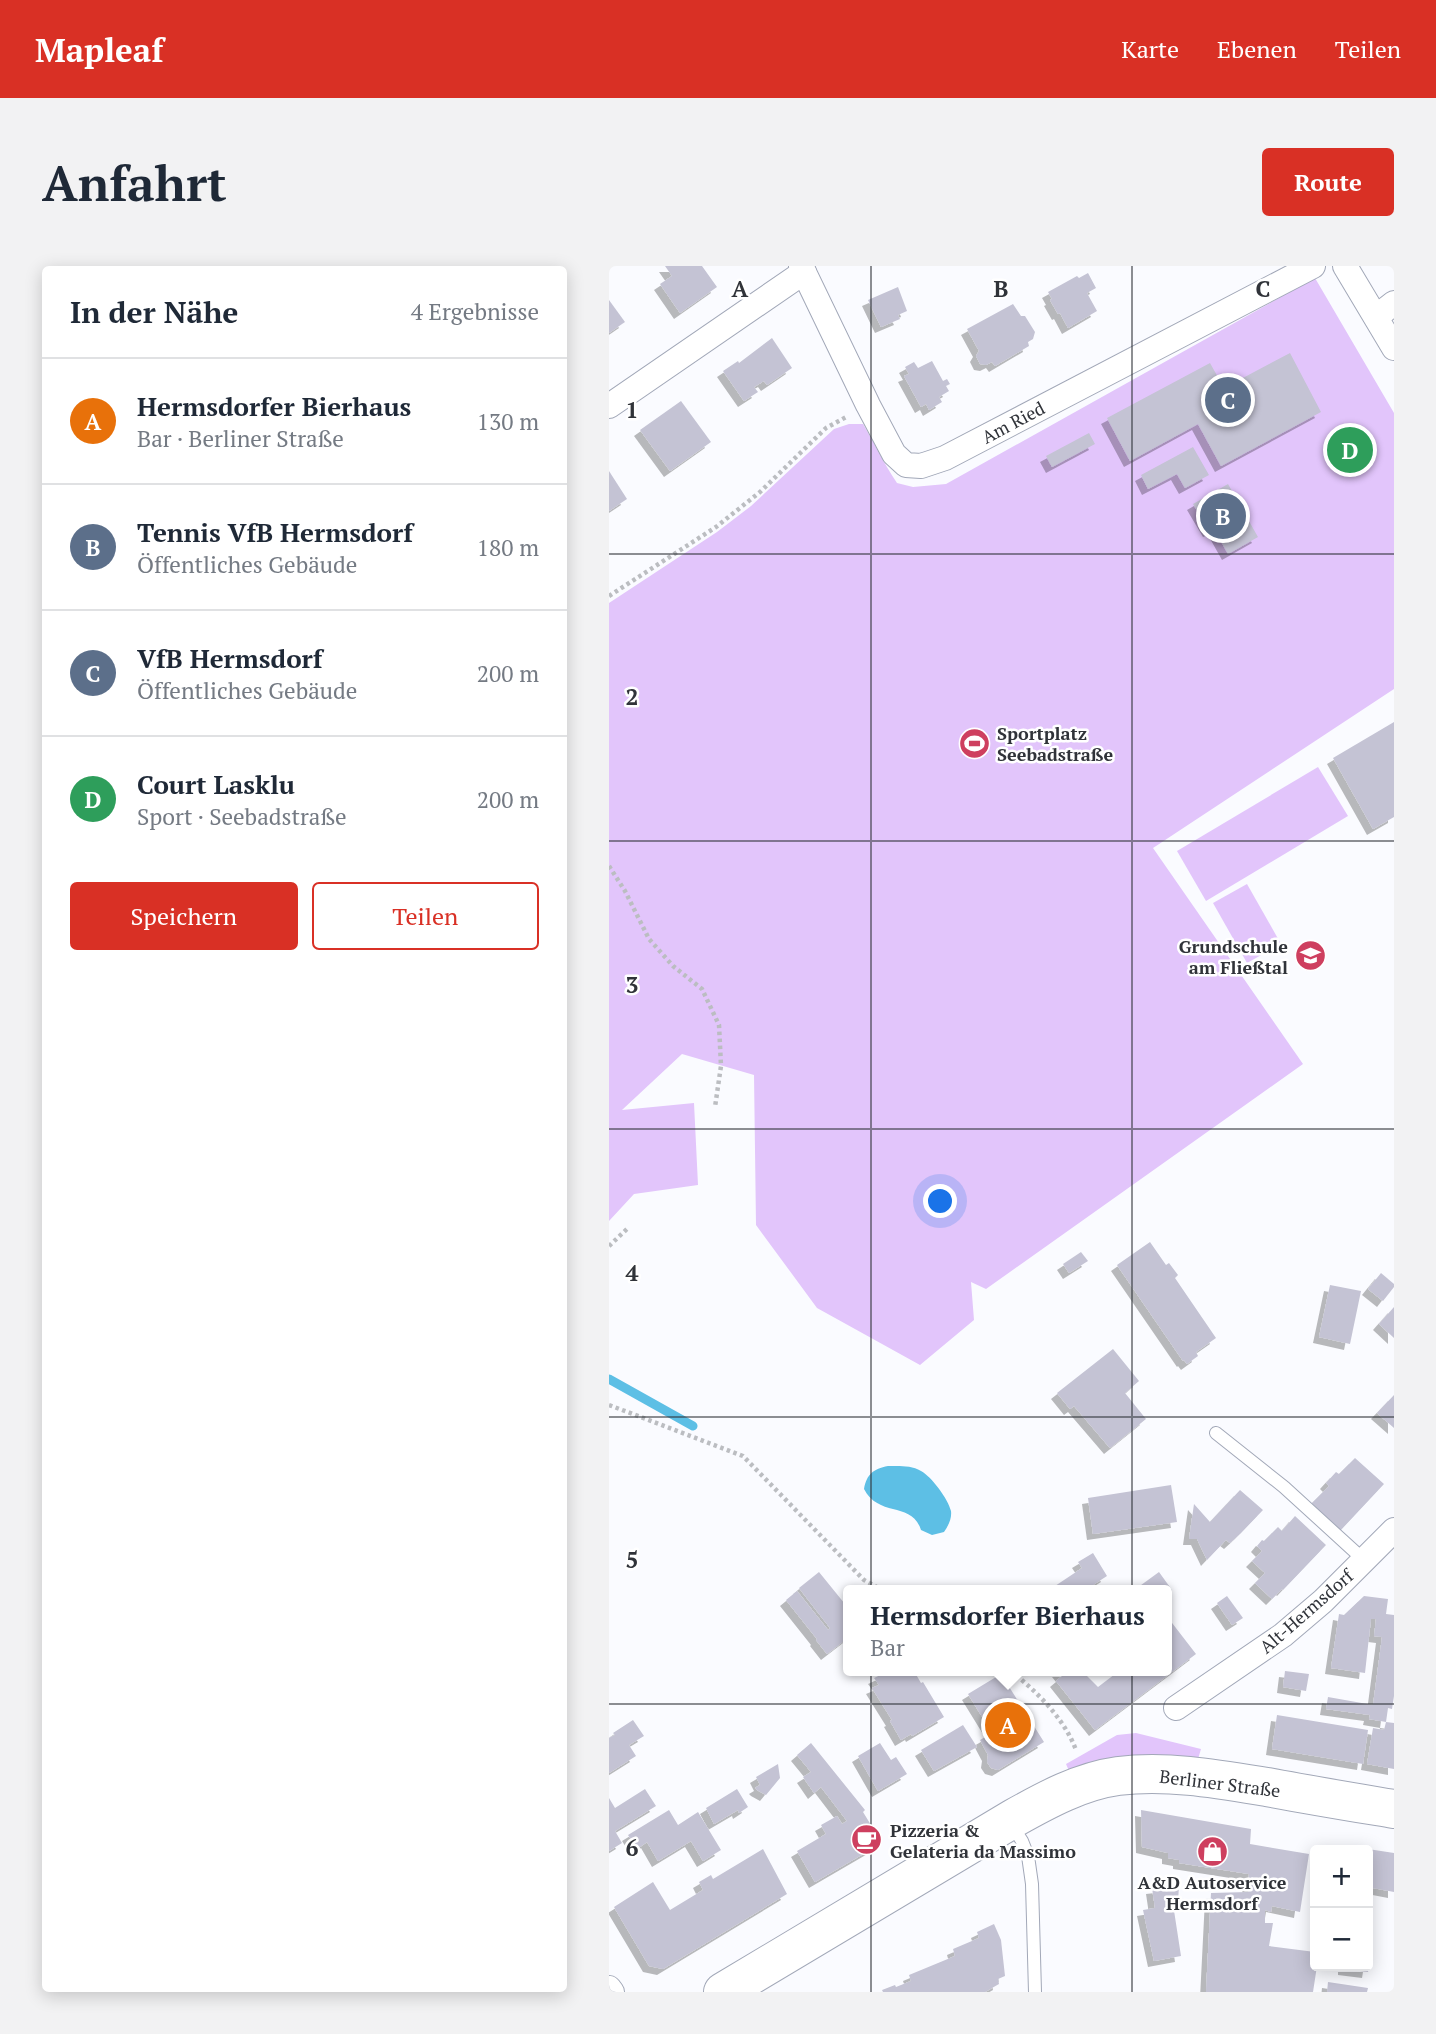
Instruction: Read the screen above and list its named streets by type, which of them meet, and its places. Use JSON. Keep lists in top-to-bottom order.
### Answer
{
  "streets": {
    "main road": ["Berliner Straße"],
    "street": ["Am Ried", "Alt-Hermsdorf"]
  },
  "places": {
    "sports": ["Sportplatz Seebadstraße"],
    "school or university": ["Grundschule am Fließtal"],
    "cafe": ["Pizzeria & Gelateria da Massimo"],
    "shop": ["A&D Autoservice Hermsdorf"]
  },
  "page": {
    "header": "Mapleaf",
    "nav": ["Karte", "Ebenen", "Teilen"],
    "buttons": [
      "Route",
      ["Speichern", "Teilen"]
    ],
    "title": "Anfahrt",
    "heading": ["In der Nähe", "4 Ergebnisse"],
    "list": [
      {
        "mark": "A",
        "name": "Hermsdorfer Bierhaus",
        "note": "Bar · Berliner Straße",
        "value": "130 m"
      },
      {
        "mark": "B",
        "name": "Tennis VfB Hermsdorf",
        "note": "Öffentliches Gebäude",
        "value": "180 m"
      },
      {
        "mark": "C",
        "name": "VfB Hermsdorf",
        "note": "Öffentliches Gebäude",
        "value": "200 m"
      },
      {
        "mark": "D",
        "name": "Court Lasklu",
        "note": "Sport · Seebadstraße",
        "value": "200 m"
      }
    ],
    "pins": [
      "C",
      "D",
      "B",
      "A"
    ],
    "popup": ["Hermsdorfer Bierhaus", "Bar"],
    "map_buttons": ["+", "−"]
  },
  "grid": {
    "columns": ["A", "B", "C"],
    "rows": [
      "1",
      "2",
      "3",
      "4",
      "5",
      "6"
    ]
  }
}
